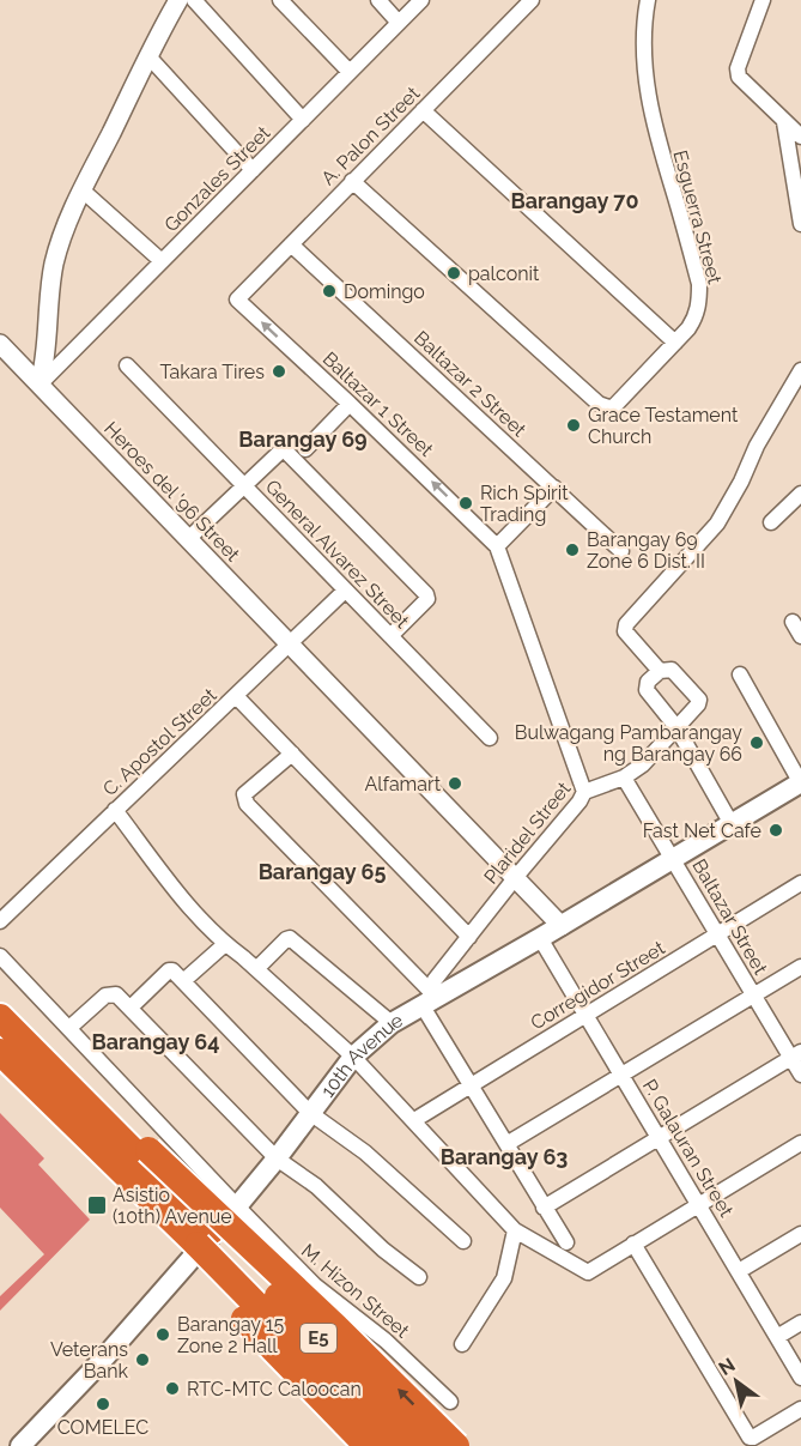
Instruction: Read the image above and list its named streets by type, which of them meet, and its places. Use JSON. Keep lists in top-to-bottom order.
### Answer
{
  "streets": {
    "highway": ["E5"],
    "main road": ["10th Avenue"],
    "street": [
      "A. Palon Street",
      "Gonzales Street",
      "Esguerra Street",
      "Baltazar 2 Street",
      "Baltazar 1 Street",
      "Heroes del '96 Street",
      "General Alvarez Street",
      "C. Apostol Street",
      "Plaridel Street",
      "Baltazar Street",
      "Corregidor Street",
      "P. Galauran Street",
      "M. Hizon Street"
    ]
  },
  "crossings": [
    ["A. Palon Street", "Esguerra Street"],
    ["A. Palon Street", "Baltazar 2 Street"],
    ["A. Palon Street", "Baltazar 1 Street"],
    ["Gonzales Street", "Heroes del '96 Street"],
    ["Baltazar 1 Street", "Plaridel Street"],
    ["Heroes del '96 Street", "C. Apostol Street"],
    ["Heroes del '96 Street", "Plaridel Street"],
    ["Heroes del '96 Street", "10th Avenue"],
    ["General Alvarez Street", "C. Apostol Street"],
    ["Plaridel Street", "Baltazar Street"],
    ["Plaridel Street", "10th Avenue"],
    ["Baltazar Street", "Corregidor Street"],
    ["Baltazar Street", "10th Avenue"],
    ["Corregidor Street", "P. Galauran Street"],
    ["10th Avenue", "P. Galauran Street"],
    ["10th Avenue", "M. Hizon Street"]
  ],
  "one_way": ["Baltazar 1 Street"],
  "districts": [
    "Barangay 70",
    "Barangay 69",
    "Barangay 65",
    "Barangay 64",
    "Barangay 63"
  ],
  "places": {
    "other": [
      "palconit",
      "Domingo",
      "Takara Tires",
      "Grace Testament Church",
      "Rich Spirit Trading",
      "Barangay 69 Zone 6 Dist. II",
      "Bulwagang Pambarangay ng Barangay 66",
      "Alfamart",
      "Fast Net Cafe",
      "Barangay 15 Zone 2 Hall",
      "Veterans Bank",
      "RTC-MTC Caloocan",
      "COMELEC"
    ],
    "transit": ["Asistio (10th) Avenue"]
  },
  "north": "top left"
}
